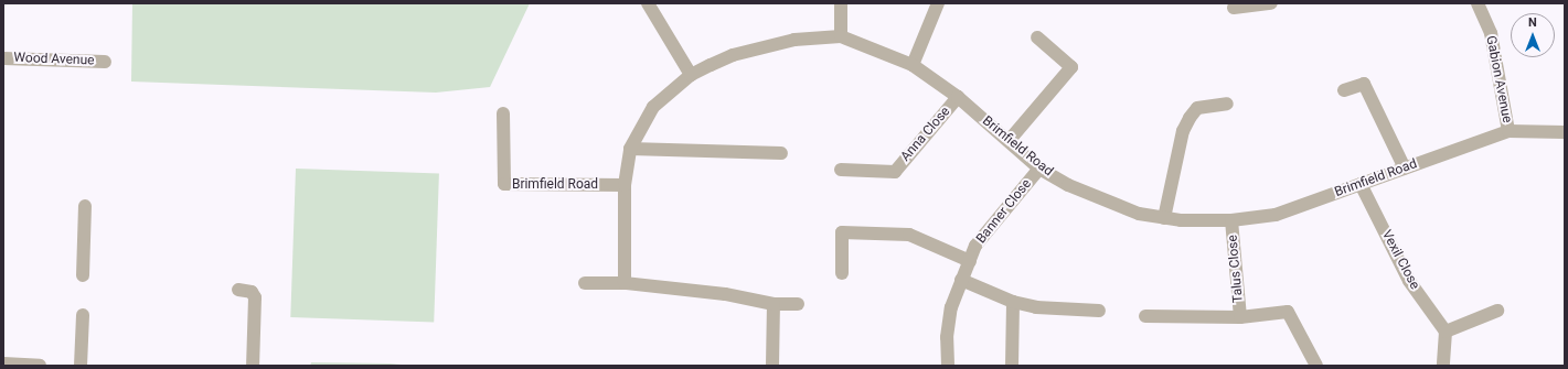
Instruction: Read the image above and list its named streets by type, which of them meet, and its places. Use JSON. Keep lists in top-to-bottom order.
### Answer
{
  "streets": {
    "street": [
      "Wood Avenue",
      "Gabion Avenue",
      "Anna Close",
      "Brimfield Road",
      "Banner Close",
      "Vexil Close",
      "Talus Close"
    ]
  },
  "crossings": [
    ["Gabion Avenue", "Brimfield Road"],
    ["Anna Close", "Brimfield Road"],
    ["Brimfield Road", "Banner Close"],
    ["Brimfield Road", "Vexil Close"],
    ["Brimfield Road", "Talus Close"]
  ],
  "north": "top"
}
